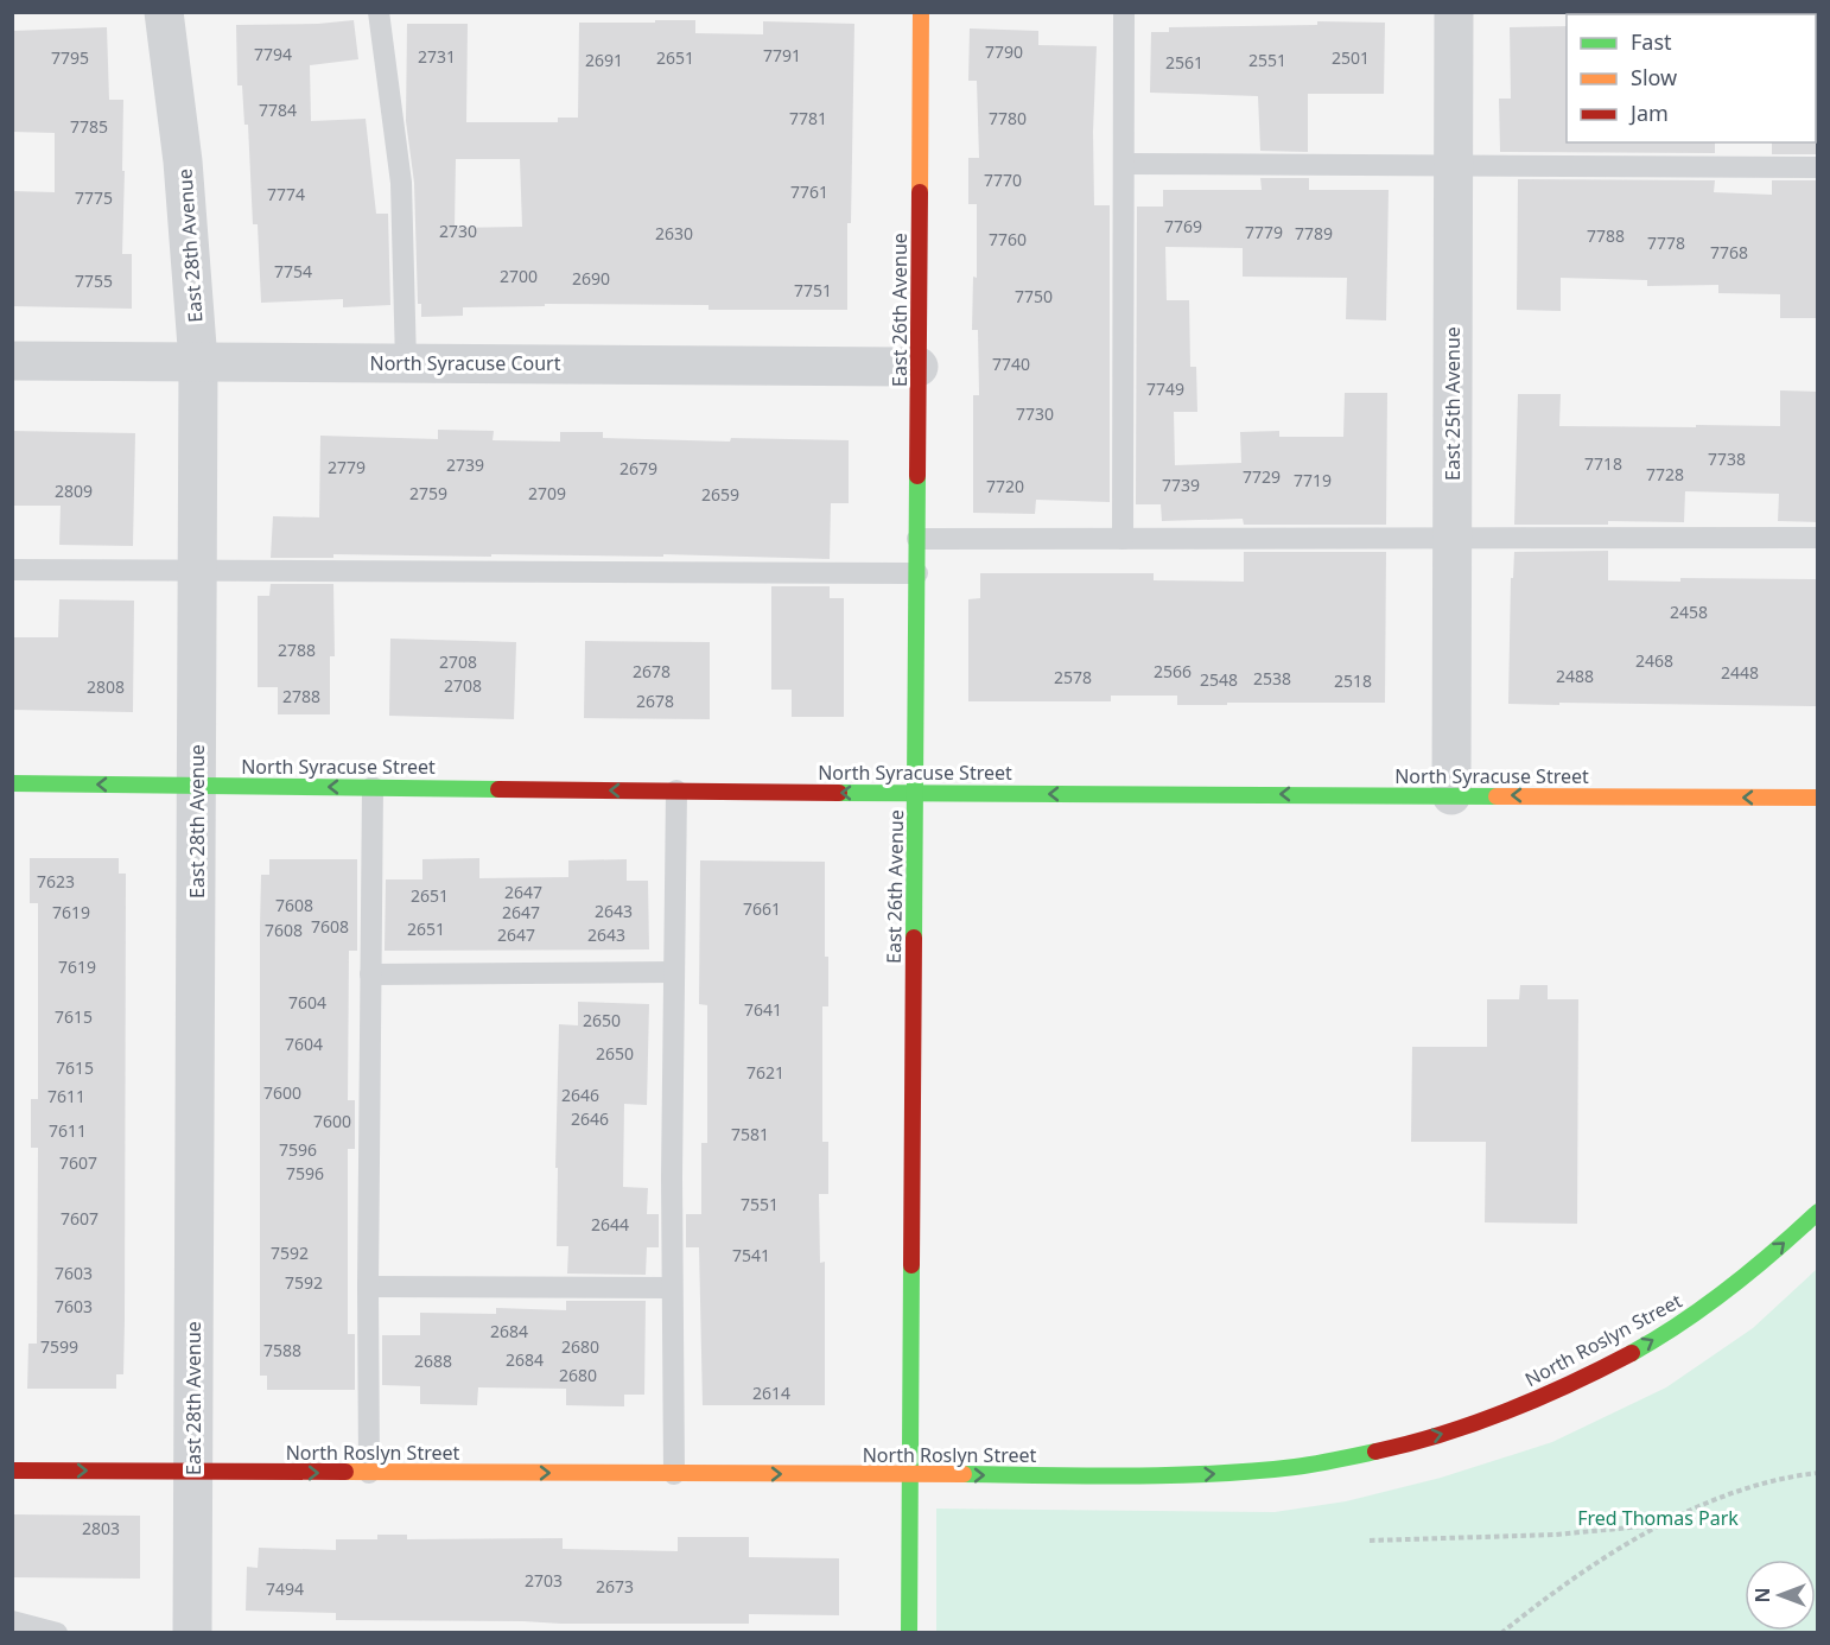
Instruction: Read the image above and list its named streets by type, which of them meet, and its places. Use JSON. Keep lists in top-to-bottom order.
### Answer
{
  "streets": {
    "street": [
      "East 28th Avenue",
      "East 26th Avenue",
      "North Syracuse Court",
      "East 25th Avenue",
      "North Syracuse Street",
      "North Roslyn Street"
    ]
  },
  "crossings": [
    ["East 28th Avenue", "North Syracuse Court"],
    ["East 28th Avenue", "North Syracuse Street"],
    ["East 28th Avenue", "North Roslyn Street"],
    ["East 26th Avenue", "North Syracuse Court"],
    ["East 26th Avenue", "North Syracuse Street"],
    ["East 26th Avenue", "North Roslyn Street"],
    ["East 25th Avenue", "North Syracuse Street"]
  ],
  "one_way": ["North Syracuse Street", "North Roslyn Street"],
  "parks": ["Fred Thomas Park"],
  "house_numbers": [
    "7790",
    "7794",
    "7791",
    "2731",
    "7795",
    "2651",
    "2501",
    "2691",
    "2551",
    "2561",
    "7784",
    "7781",
    "7780",
    "7785",
    "7770",
    "7761",
    "7774",
    "7775",
    "7769",
    "2730",
    "7779",
    "2630",
    "7789",
    "7788",
    "7760",
    "7778",
    "7768",
    "7754",
    "2700",
    "2690",
    "7755",
    "7751",
    "7750",
    "7740",
    "7749",
    "7730",
    "7738",
    "7718",
    "2739",
    "2779",
    "2679",
    "7728",
    "7729",
    "7719",
    "7739",
    "7720",
    "2809",
    "2759",
    "2709",
    "2659",
    "2458",
    "2788",
    "2468",
    "2708",
    "2678",
    "2566",
    "2448",
    "2488",
    "2578",
    "2538",
    "2548",
    "2518",
    "2708",
    "2808",
    "2788",
    "2678",
    "7623",
    "2647",
    "2651",
    "7608",
    "7661",
    "2643",
    "7619",
    "2647",
    "7608",
    "2651",
    "7608",
    "2647",
    "2643",
    "7619",
    "7604",
    "7641",
    "7615",
    "2650",
    "7604",
    "2650",
    "7615",
    "7621",
    "7600",
    "2646",
    "7611",
    "2646",
    "7600",
    "7611",
    "7581",
    "7596",
    "7607",
    "7596",
    "7551",
    "7607",
    "2644",
    "7592",
    "7541",
    "7603",
    "7592",
    "7603",
    "2684",
    "7599",
    "2680",
    "7588",
    "2684",
    "2688",
    "2680",
    "2614",
    "2803",
    "2703",
    "2673",
    "7494"
  ],
  "legend": ["Fast", "Slow", "Jam"],
  "north": "left"
}
